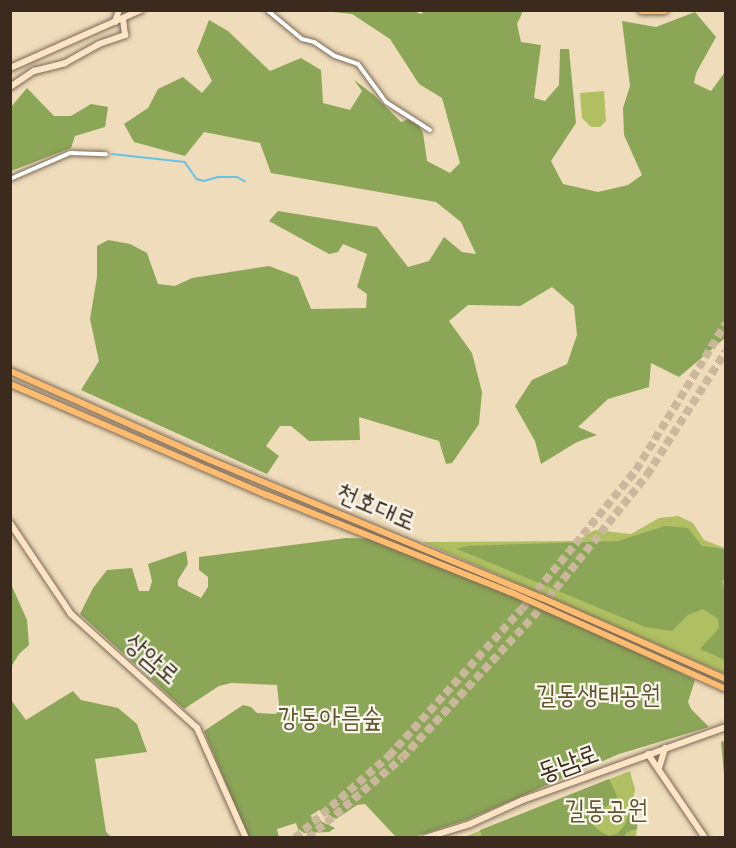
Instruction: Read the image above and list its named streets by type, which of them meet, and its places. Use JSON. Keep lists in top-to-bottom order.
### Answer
{
  "streets": {
    "main road": ["천호대로", "상암로", "동남로"]
  },
  "parks": ["길동생태공원", "강동아름숲", "길동공원"]
}
